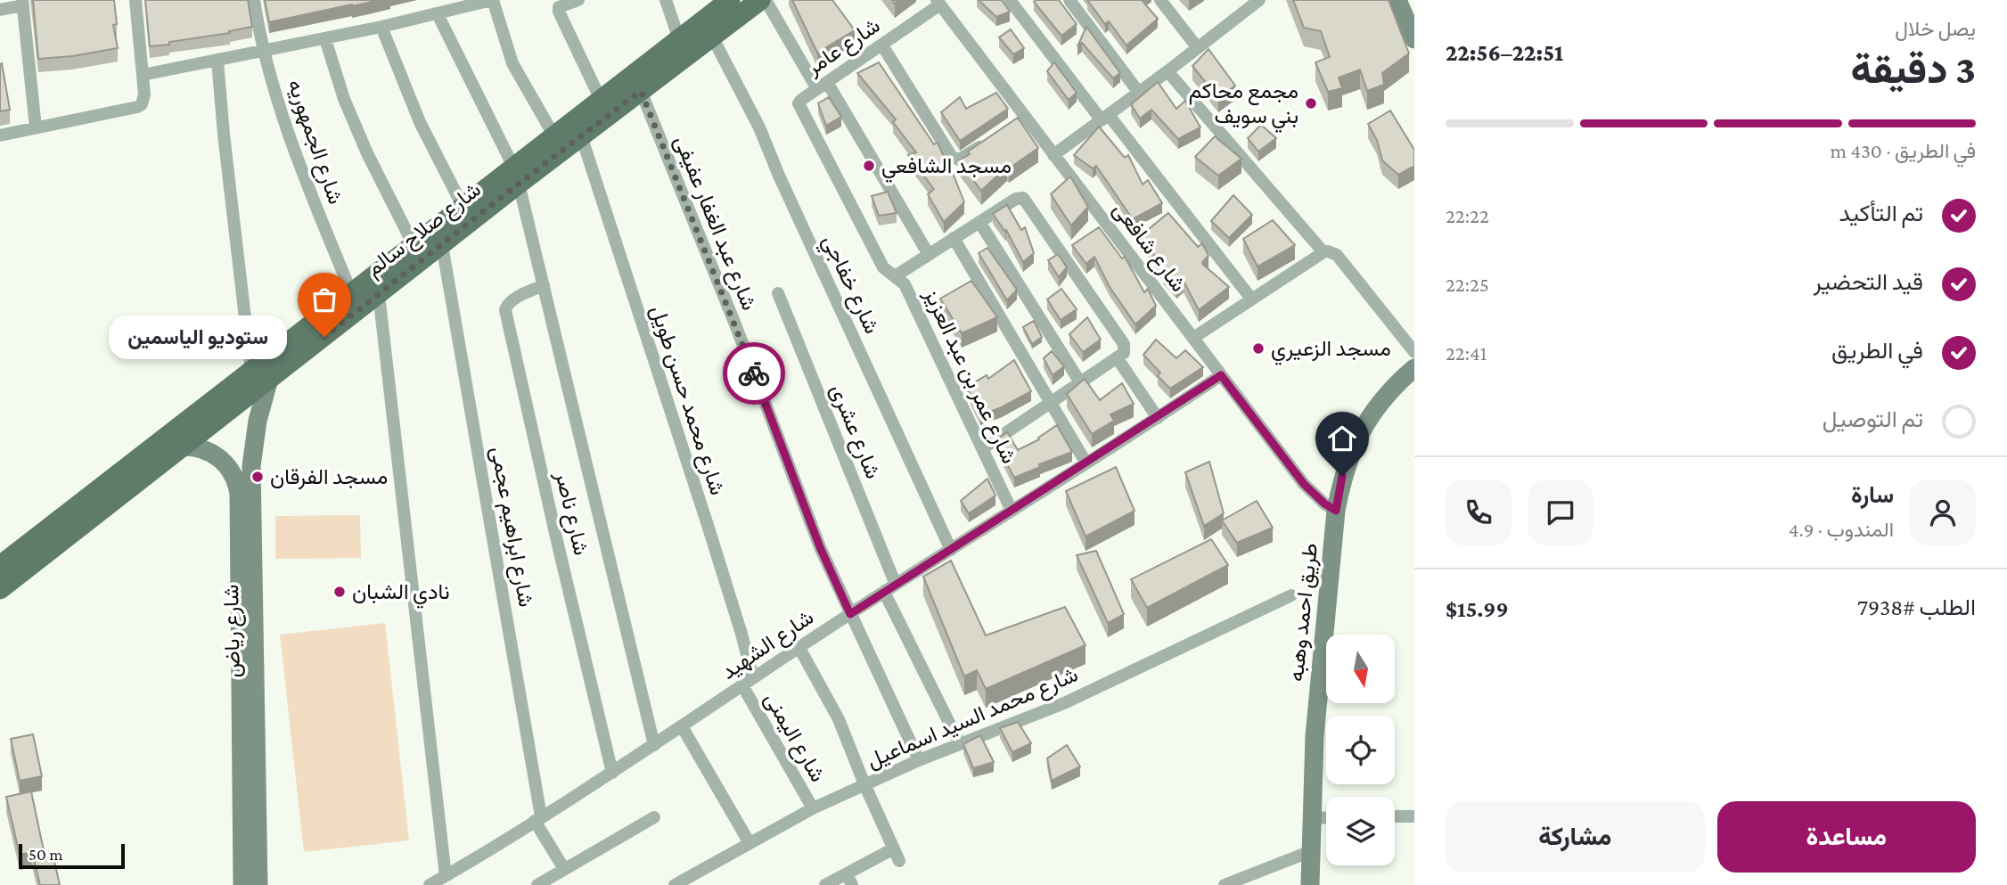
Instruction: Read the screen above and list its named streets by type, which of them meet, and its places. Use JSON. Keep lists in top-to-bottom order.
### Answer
{
  "streets": {
    "main road": ["شارع صلاح سالم"],
    "street": [
      "شارع عامر",
      "شارع الجمهوريه",
      "شارع عبد الغفار عفيفى",
      "شارع شافعى",
      "شارع خفاجي",
      "شارع عمر بن عبد العزيز",
      "شارع محمد حسن طويل",
      "شارع عشرى",
      "شارع ناصر",
      "شارع ابراهيم عجمى",
      "طريق احمد وهبه",
      "شارع رياض",
      "شارع الشهيد",
      "شارع محمد السيد اسماعيل",
      "شارع اليمنى"
    ]
  },
  "crossings": [
    ["شارع عامر", "شارع شافعى"],
    ["شارع عامر", "شارع عمر بن عبد العزيز"],
    ["شارع الجمهوريه", "شارع صلاح سالم"],
    ["شارع عبد الغفار عفيفى", "شارع صلاح سالم"],
    ["شارع عبد الغفار عفيفى", "شارع الشهيد"],
    ["شارع عبد الغفار عفيفى", "شارع محمد السيد اسماعيل"],
    ["شارع صلاح سالم", "شارع خفاجي"],
    ["شارع صلاح سالم", "شارع محمد حسن طويل"],
    ["شارع صلاح سالم", "شارع ابراهيم عجمى"],
    ["شارع صلاح سالم", "شارع رياض"],
    ["شارع شافعى", "طريق احمد وهبه"],
    ["شارع شافعى", "شارع الشهيد"],
    ["شارع خفاجي", "شارع الشهيد"],
    ["شارع عمر بن عبد العزيز", "شارع الشهيد"],
    ["شارع محمد حسن طويل", "شارع الشهيد"],
    ["شارع محمد حسن طويل", "شارع اليمنى"],
    ["شارع عشرى", "شارع الشهيد"],
    ["شارع ناصر", "شارع الشهيد"],
    ["شارع ابراهيم عجمى", "شارع الشهيد"],
    ["شارع الشهيد", "شارع اليمنى"],
    ["شارع محمد السيد اسماعيل", "شارع اليمنى"]
  ],
  "places": [
    "مجمع محاكم بني سويف",
    "مسجد الشافعي",
    "ستوديو الياسمين",
    "مسجد الزعيري",
    "مسجد الفرقان",
    "نادي الشبان"
  ],
  "scale_bar": "50 m",
  "north": "bottom",
  "page": {
    "heading": ["3 دقيقة", "يصل خلال", "22:51–22:56"],
    "panel": [
      "سارة",
      "المندوب · 4.9",
      "الطلب #7938",
      "$15.99"
    ],
    "bar": "في الطريق · 430 m",
    "list": [
      ["تم التأكيد", "22:22"],
      ["قيد التحضير", "22:25"],
      ["في الطريق", "22:41"],
      "تم التوصيل"
    ],
    "bubble": "ستوديو الياسمين",
    "buttons": ["مساعدة", "مشاركة"],
    "scale": "50 m"
  }
}
